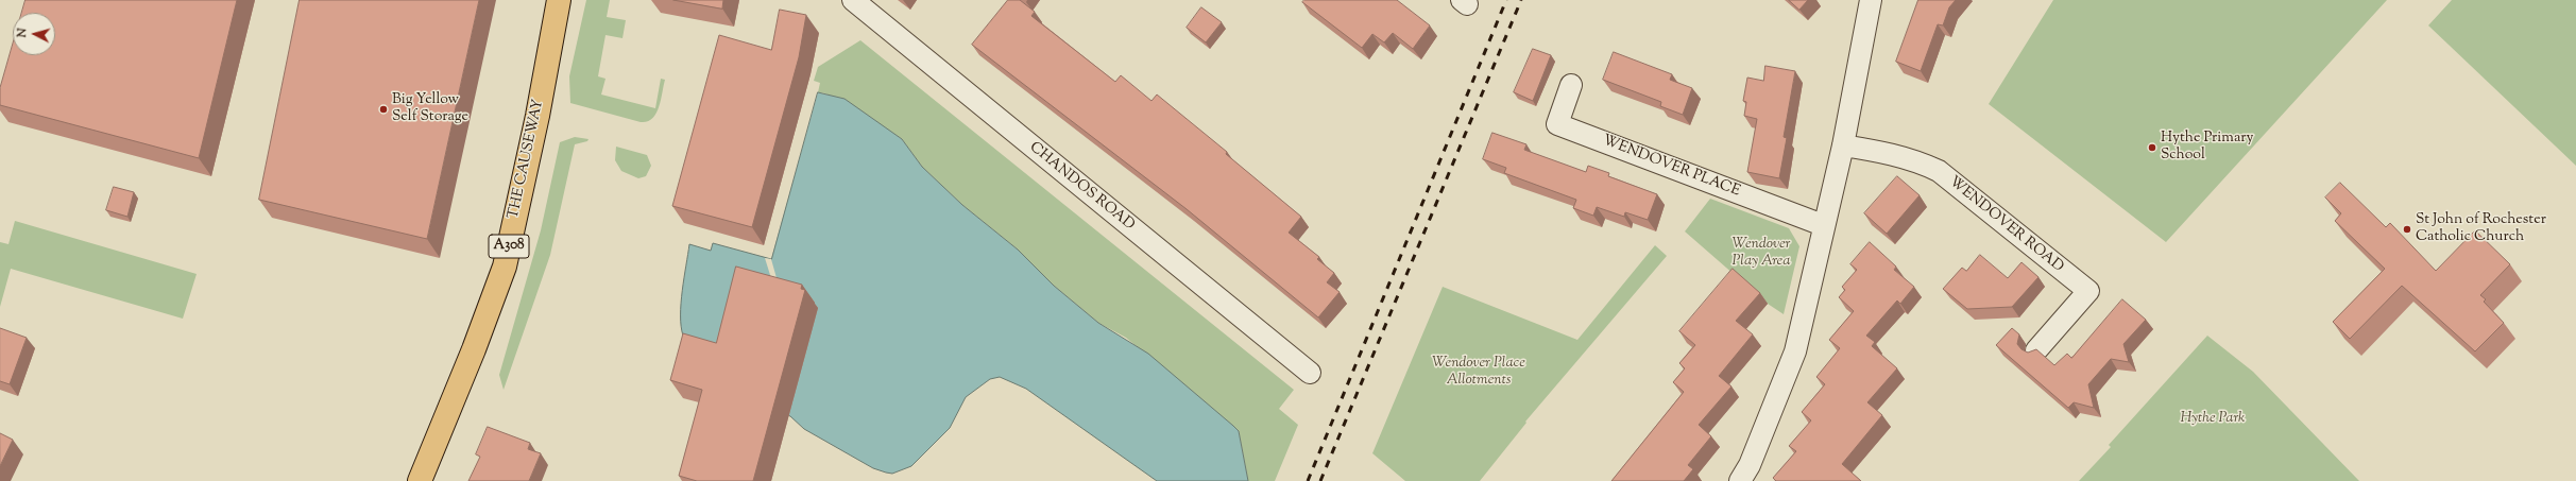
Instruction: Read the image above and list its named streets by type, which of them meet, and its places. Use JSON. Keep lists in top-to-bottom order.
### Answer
{
  "streets": {
    "main road": ["THE CAUSEWAY", "A308"],
    "street": ["WENDOVER PLACE", "CHANDOS ROAD", "WENDOVER ROAD"]
  },
  "parks": ["Wendover Play Area", "Wendover Place Allotments", "Hythe Park"],
  "places": ["Big Yellow Self Storage", "Hythe Primary School", "St John of Rochester Catholic Church"],
  "north": "left"
}
